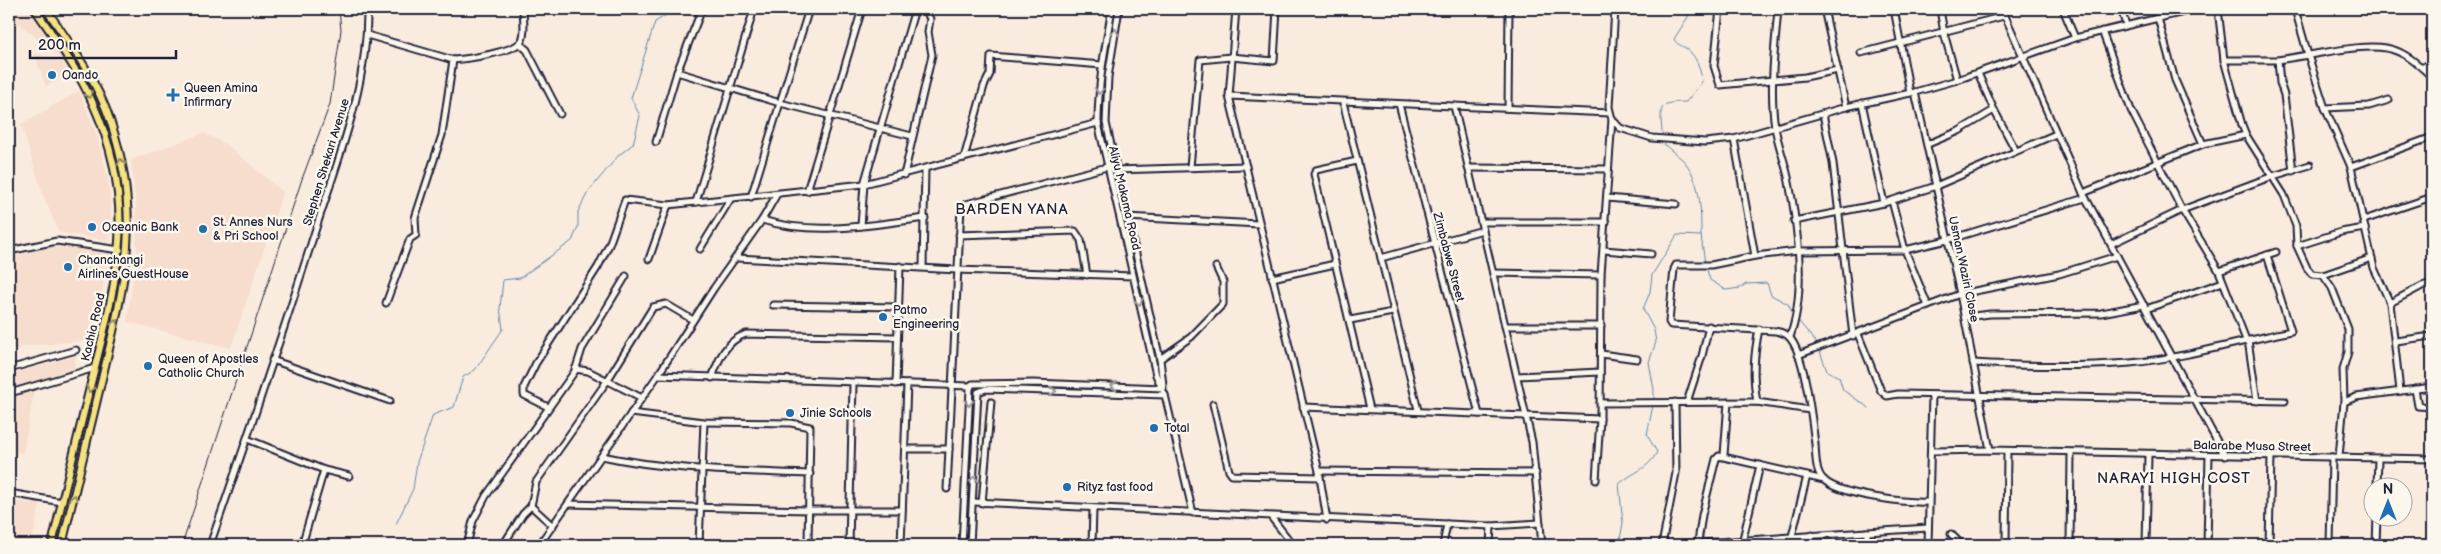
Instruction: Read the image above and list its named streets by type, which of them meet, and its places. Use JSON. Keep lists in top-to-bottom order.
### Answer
{
  "streets": {
    "main road": ["Kachia Road"],
    "street": [
      "Stephen Shekari Avenue",
      "Aliyu Makama Road",
      "Zimbabwe Street",
      "Usman Waziri Close",
      "Balarabe Musa Street"
    ]
  },
  "crossings": [
    ["Usman Waziri Close", "Balarabe Musa Street"]
  ],
  "districts": ["BARDEN YANA", "NARAYI HIGH COST"],
  "places": {
    "other": [
      "Oando",
      "Oceanic Bank",
      "St. Annes Nurs & Pri School",
      "Chanchangi Airlines GuestHouse",
      "Patmo Engineering",
      "Queen of Apostles Catholic Church",
      "Jinie Schools",
      "Total",
      "Rityz fast food"
    ],
    "health": ["Queen Amina Infirmary"]
  },
  "scale_bar": "200 m",
  "north": "top"
}
